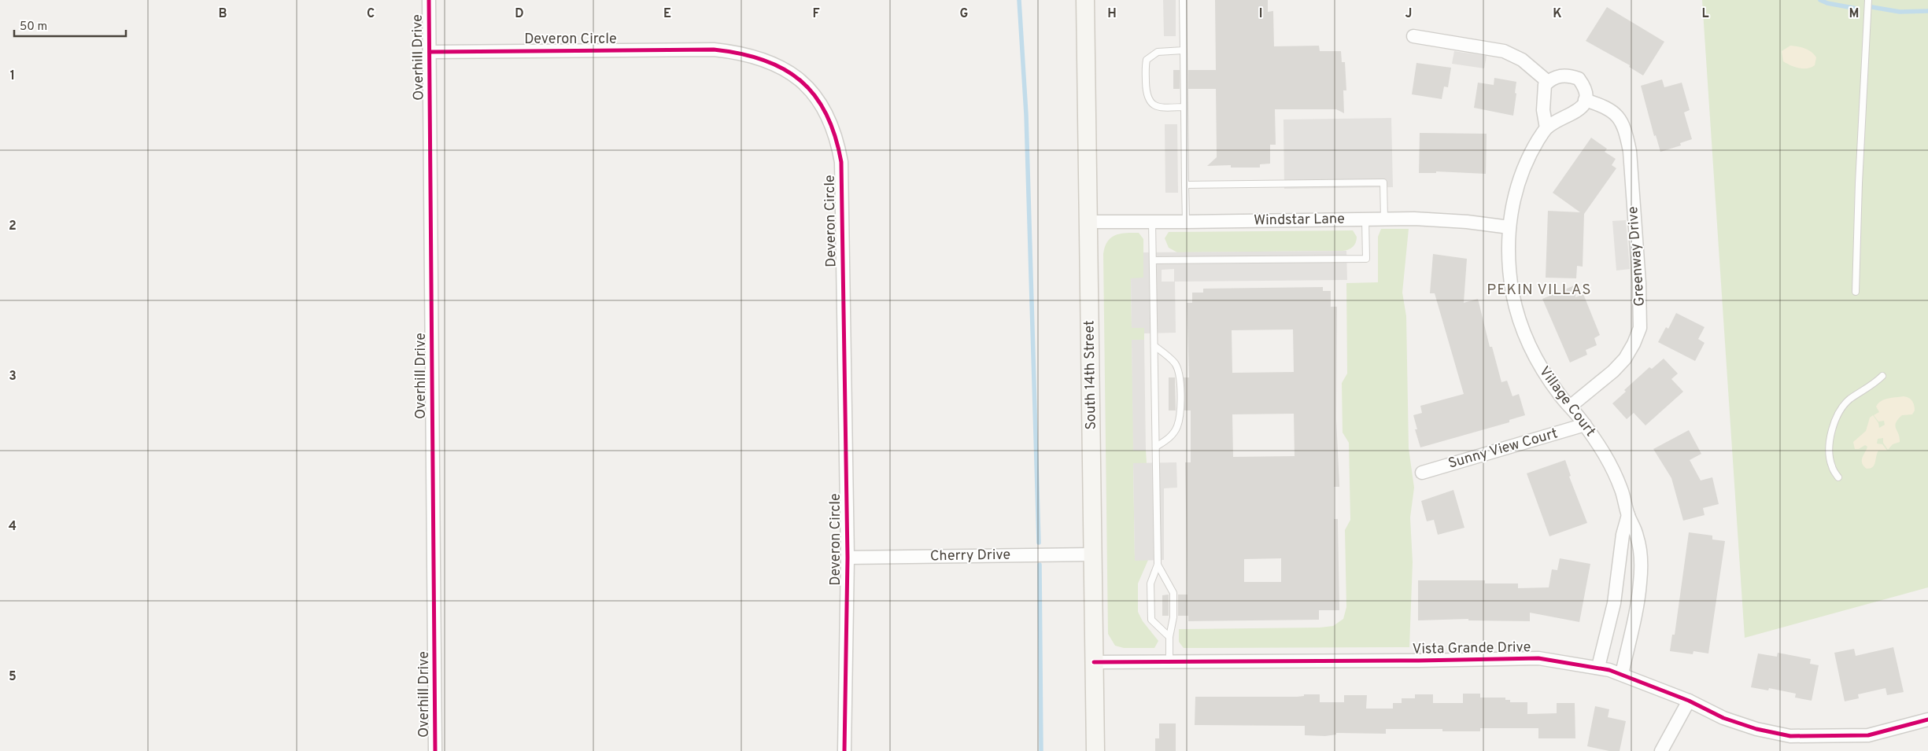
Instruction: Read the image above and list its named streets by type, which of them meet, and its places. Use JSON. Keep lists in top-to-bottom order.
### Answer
{
  "streets": {
    "main road": ["South 14th Street"],
    "street": [
      "Deveron Circle",
      "Overhill Drive",
      "Windstar Lane",
      "Greenway Drive",
      "Village Court",
      "Sunny View Court",
      "Cherry Drive",
      "Vista Grande Drive"
    ]
  },
  "crossings": [
    ["Deveron Circle", "Overhill Drive"],
    ["Deveron Circle", "Cherry Drive"],
    ["Windstar Lane", "South 14th Street"],
    ["Windstar Lane", "Village Court"],
    ["Greenway Drive", "Village Court"],
    ["South 14th Street", "Cherry Drive"],
    ["South 14th Street", "Vista Grande Drive"],
    ["Village Court", "Sunny View Court"],
    ["Village Court", "Vista Grande Drive"]
  ],
  "districts": ["PEKIN VILLAS"],
  "scale_bar": "50 m",
  "grid": {
    "columns": [
      "B",
      "C",
      "D",
      "E",
      "F",
      "G",
      "H",
      "I",
      "J",
      "K",
      "L",
      "M"
    ],
    "rows": [
      "1",
      "2",
      "3",
      "4",
      "5"
    ]
  }
}
